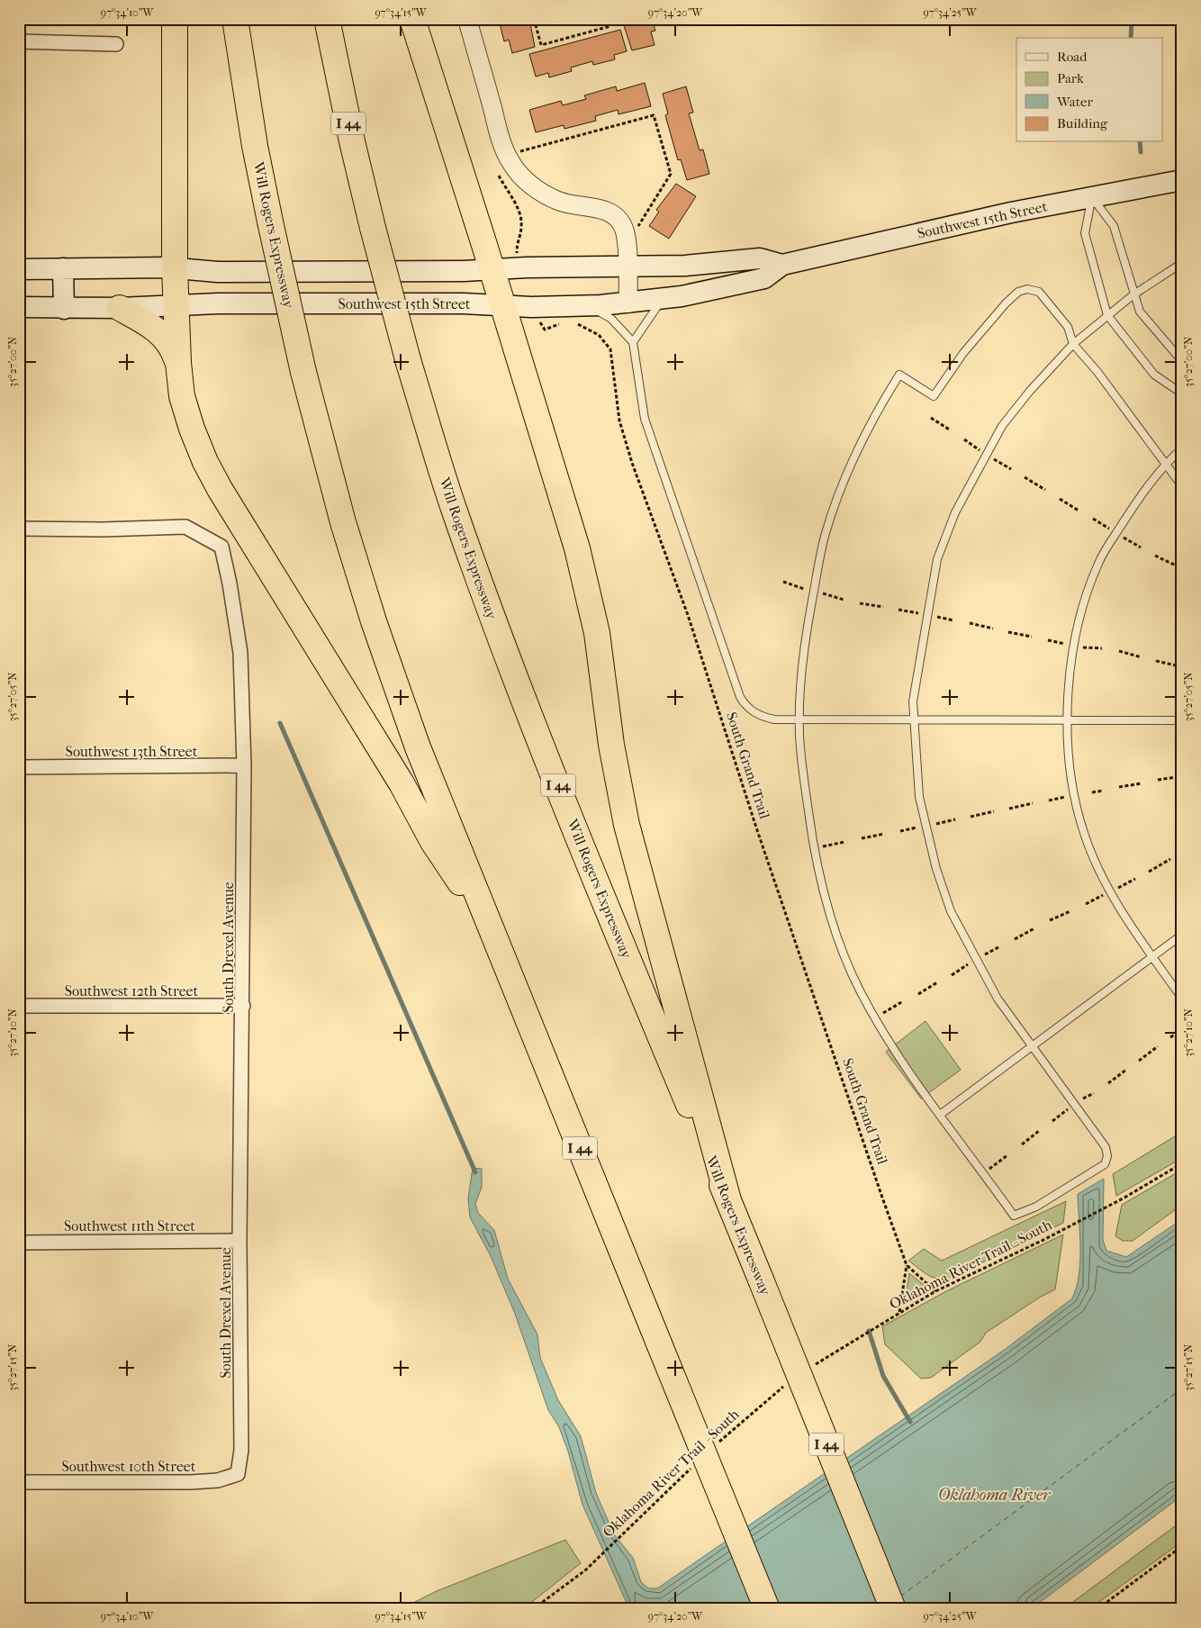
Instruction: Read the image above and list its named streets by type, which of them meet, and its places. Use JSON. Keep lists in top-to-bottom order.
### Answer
{
  "streets": {
    "highway": ["I 44", "Will Rogers Expressway"],
    "main road": ["Southwest 15th Street"],
    "street": [
      "Southwest 13th Street",
      "South Drexel Avenue",
      "Southwest 12th Street",
      "Southwest 11th Street",
      "Southwest 10th Street"
    ],
    "path": ["South Grand Trail", "Oklahoma River Trail - South"]
  },
  "crossings": [
    ["Southwest 13th Street", "South Drexel Avenue"],
    ["South Grand Trail", "Oklahoma River Trail - South"],
    ["South Drexel Avenue", "Southwest 12th Street"],
    ["South Drexel Avenue", "Southwest 11th Street"],
    ["South Drexel Avenue", "Southwest 10th Street"]
  ],
  "water": ["Oklahoma River"],
  "legend": [
    "Road",
    "Park",
    "Water",
    "Building"
  ],
  "coordinates": [
    "97°34'10\"W",
    "97°34'15\"W",
    "97°34'20\"W",
    "97°34'25\"W",
    "35°27'00\"N",
    "35°27'05\"N",
    "35°27'10\"N",
    "35°27'15\"N"
  ]
}
